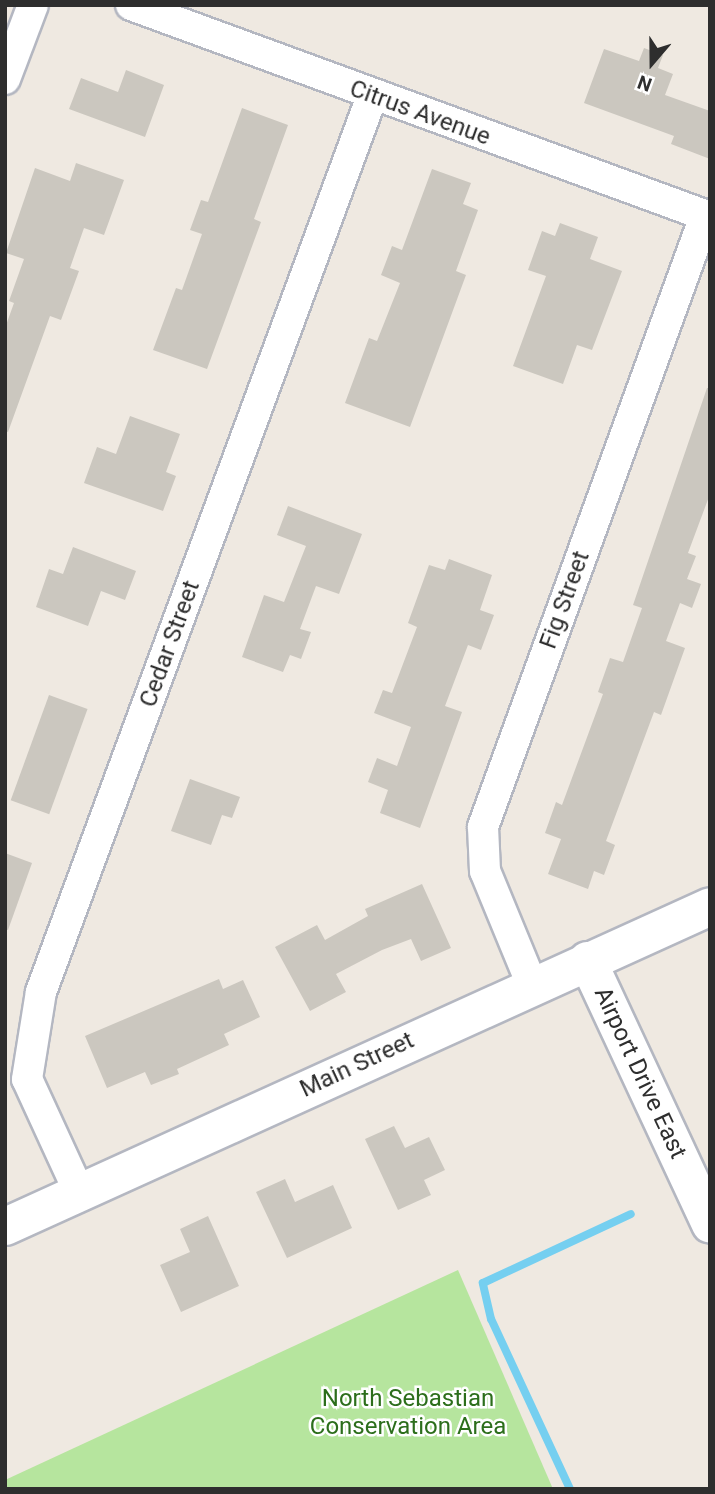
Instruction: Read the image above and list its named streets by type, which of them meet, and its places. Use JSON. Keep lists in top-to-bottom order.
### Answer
{
  "streets": {
    "street": [
      "Citrus Avenue",
      "Fig Street",
      "Cedar Street",
      "Main Street",
      "Airport Drive East"
    ]
  },
  "crossings": [
    ["Citrus Avenue", "Fig Street"],
    ["Citrus Avenue", "Cedar Street"],
    ["Fig Street", "Main Street"],
    ["Cedar Street", "Main Street"],
    ["Main Street", "Airport Drive East"]
  ],
  "parks": ["North Sebastian Conservation Area"],
  "north": "bottom"
}
